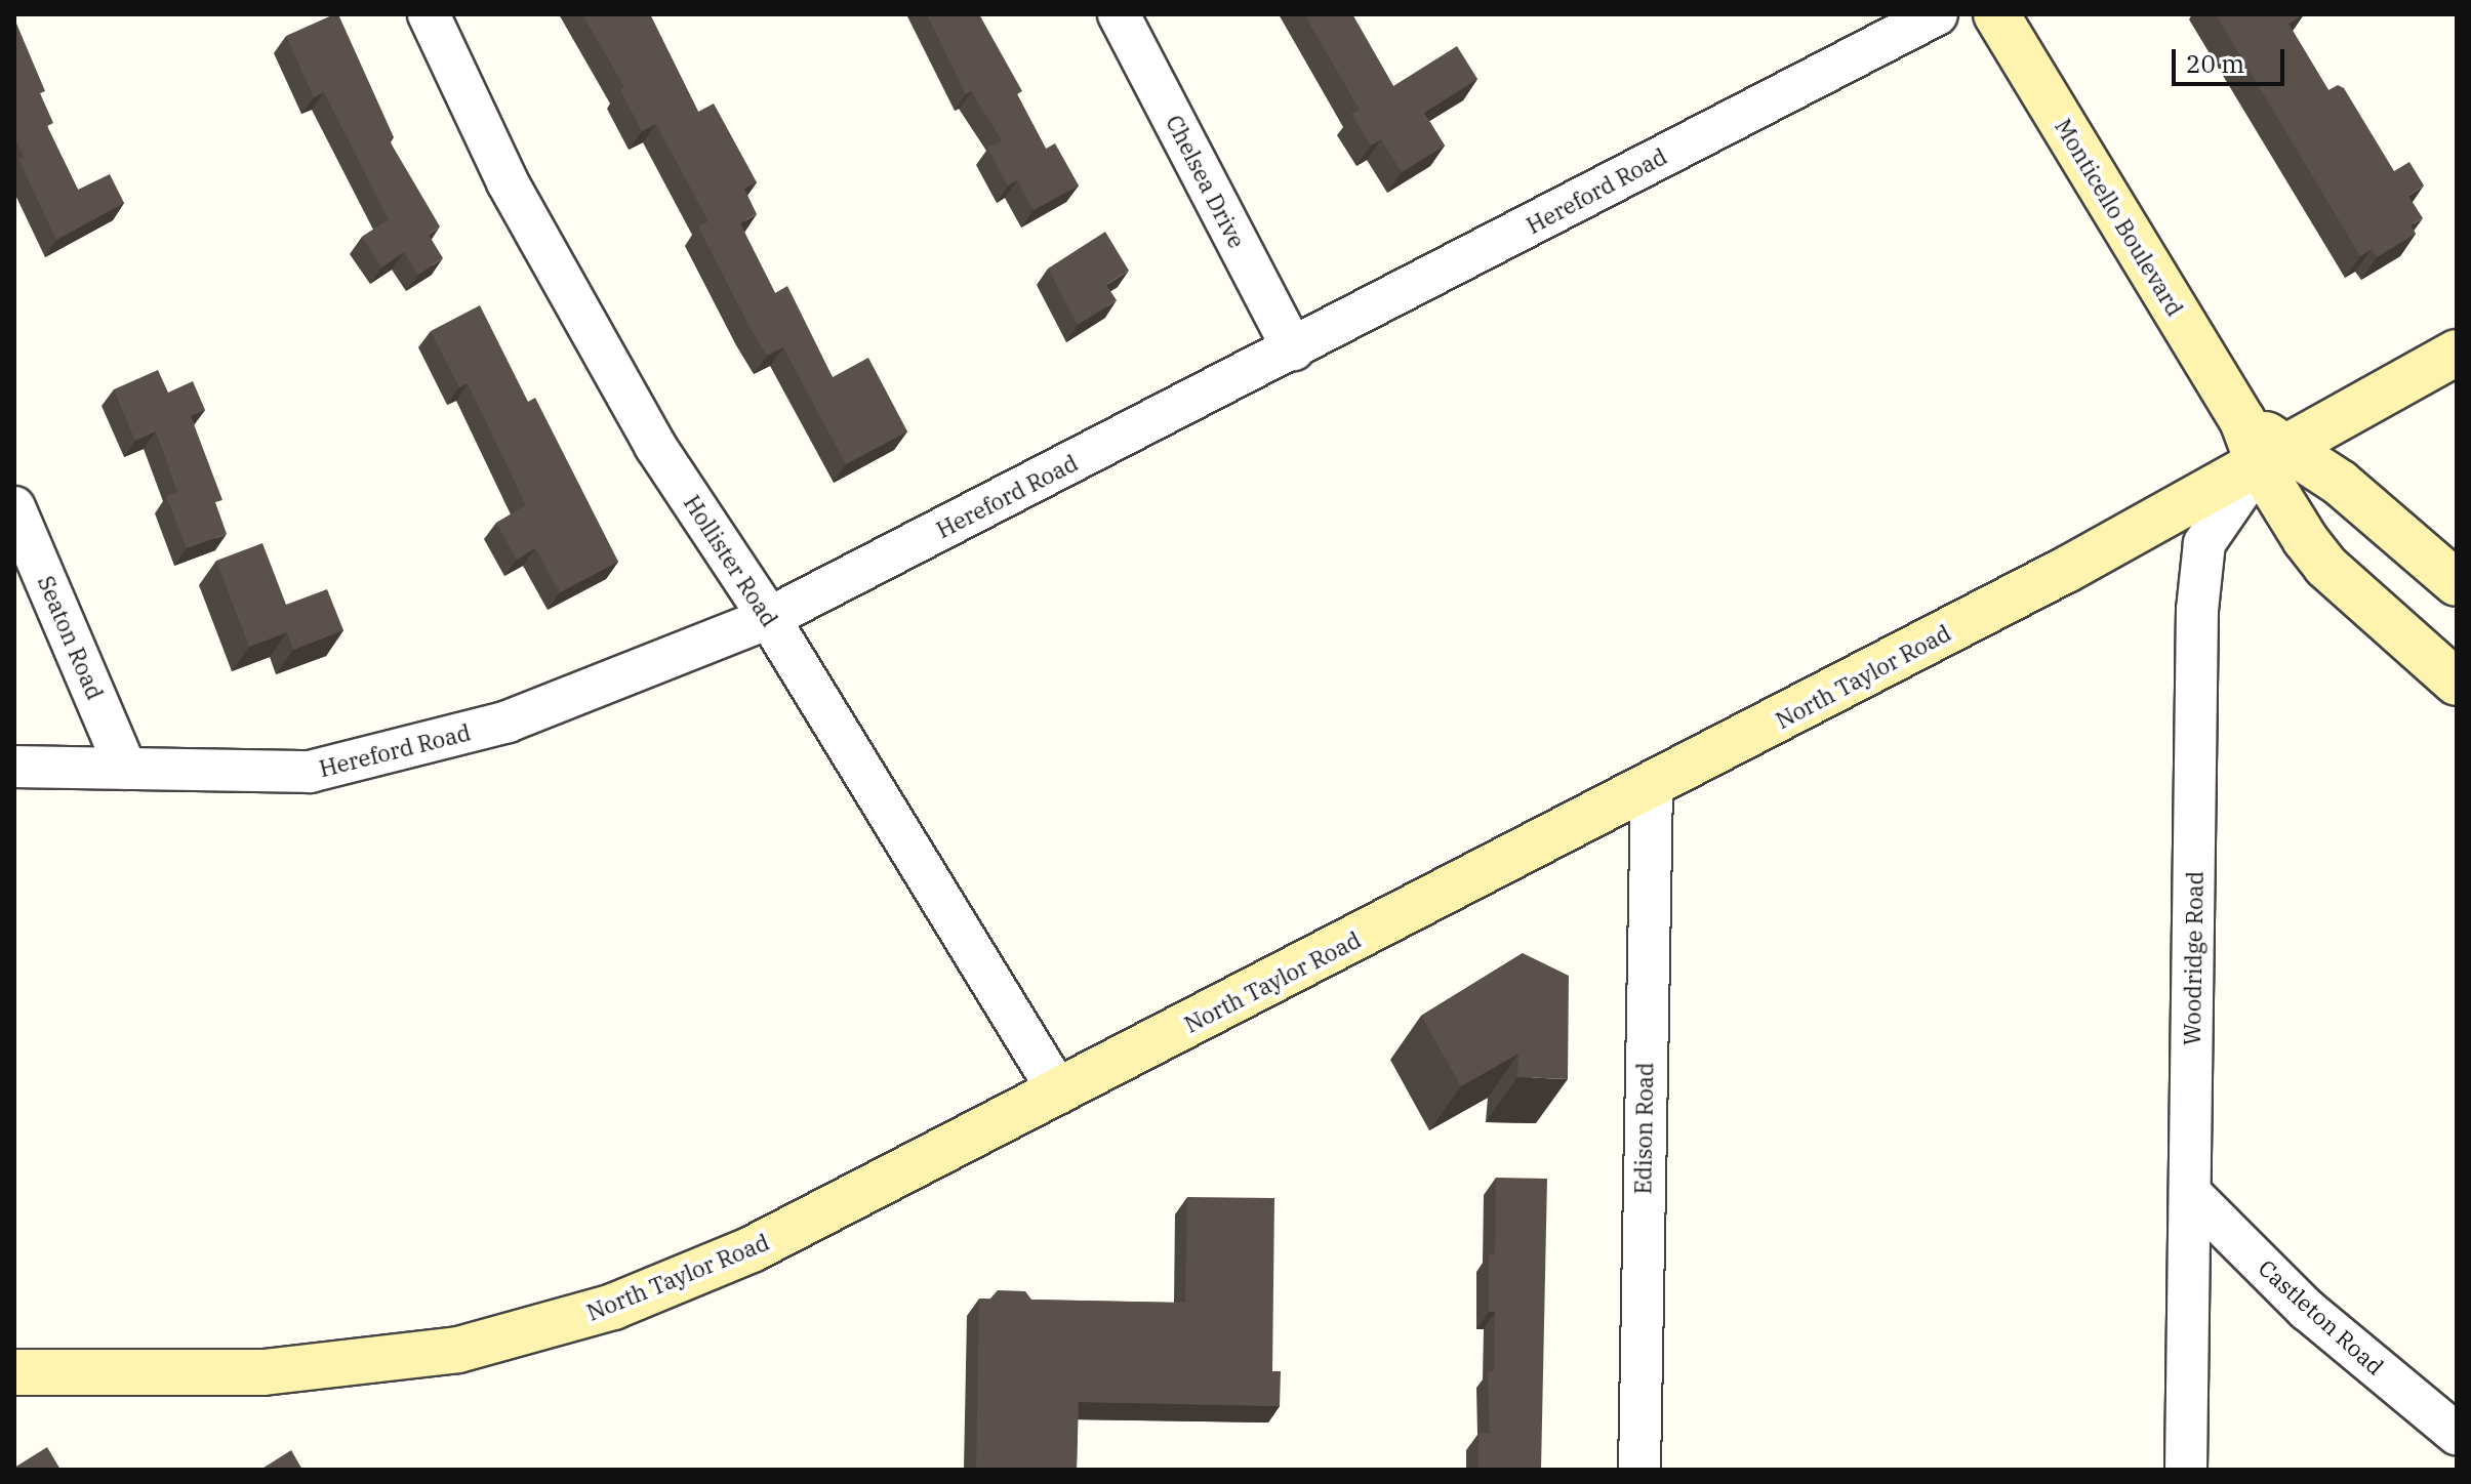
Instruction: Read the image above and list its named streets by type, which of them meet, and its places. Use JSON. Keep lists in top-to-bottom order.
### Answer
{
  "streets": {
    "street": [
      "Chelsea Drive",
      "Hereford Road",
      "Monticello Boulevard",
      "Hollister Road",
      "Seaton Road",
      "North Taylor Road",
      "Woodridge Road",
      "Edison Road",
      "Castleton Road"
    ]
  },
  "crossings": [
    ["Chelsea Drive", "Hereford Road"],
    ["Hereford Road", "Hollister Road"],
    ["Hereford Road", "Seaton Road"],
    ["Monticello Boulevard", "North Taylor Road"],
    ["Monticello Boulevard", "Woodridge Road"],
    ["Hollister Road", "North Taylor Road"],
    ["North Taylor Road", "Woodridge Road"],
    ["North Taylor Road", "Edison Road"],
    ["Woodridge Road", "Castleton Road"]
  ],
  "scale_bar": "20 m"
}
